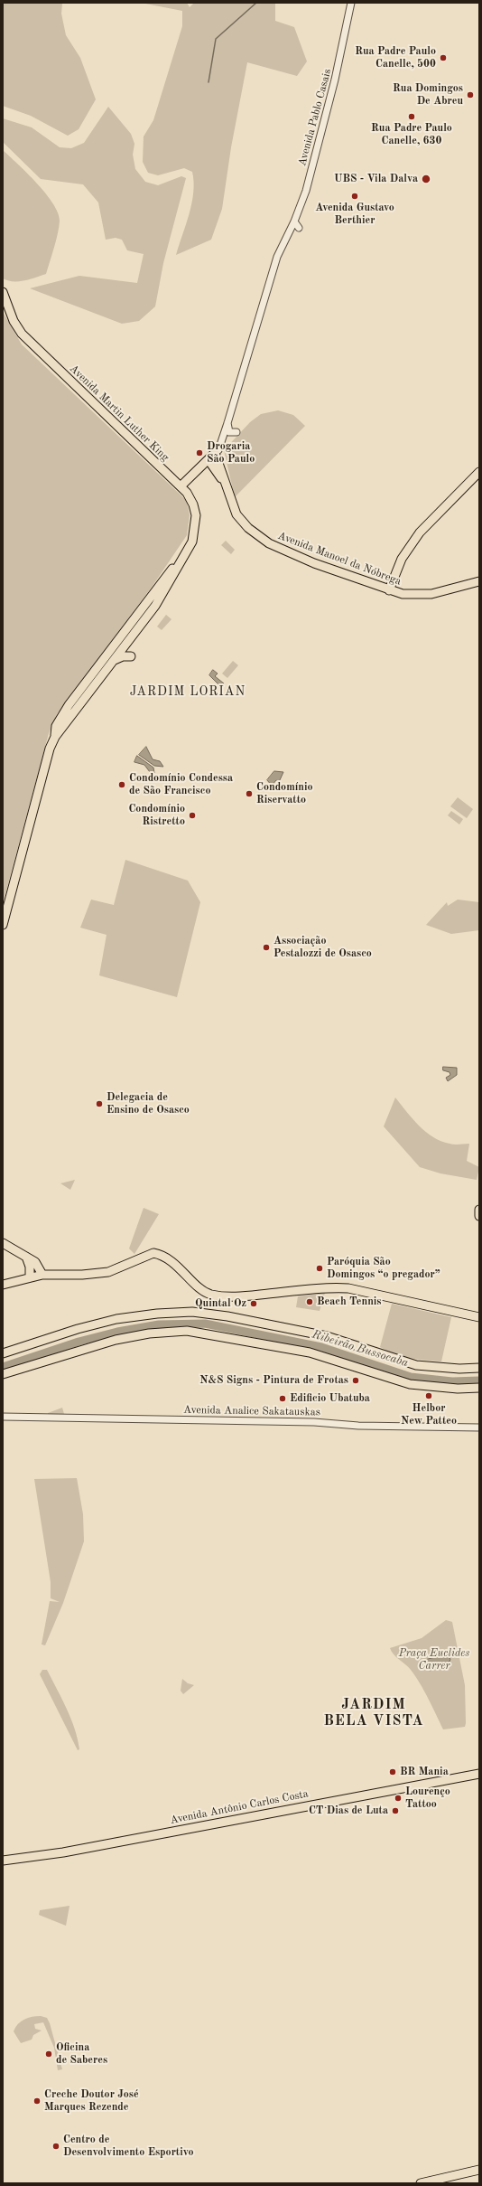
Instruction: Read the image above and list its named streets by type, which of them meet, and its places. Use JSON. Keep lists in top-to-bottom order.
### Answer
{
  "streets": {
    "main road": ["Avenida Martin Luther King", "Avenida Manoel da Nóbrega", "Avenida Antônio Carlos Costa"],
    "street": ["Avenida Pablo Casais", "Avenida Analice Sakatauskas"]
  },
  "districts": ["JARDIM LORIAN", "JARDIM BELA VISTA"],
  "water": ["Ribeirão Bussocaba"],
  "parks": ["Praça Euclides Carrer"],
  "places": [
    "Rua Padre Paulo Canelle, 500",
    "Rua Domingos De Abreu",
    "Rua Padre Paulo Canelle, 630",
    "UBS - Vila Dalva",
    "Avenida Gustavo Berthier",
    "Drogaria São Paulo",
    "Condomínio Condessa de São Francisco",
    "Condomínio Riservatto",
    "Condomínio Ristretto",
    "Associação Pestalozzi de Osasco",
    "Delegacia de Ensino de Osasco",
    "Paróquia São Domingos “o pregador”",
    "Beach Tennis",
    "Quintal Oz",
    "N&S Signs - Pintura de Frotas",
    "Helbor New Patteo",
    "Edificio Ubatuba",
    "BR Mania",
    "Lourenço Tattoo",
    "CT Dias de Luta",
    "Oficina de Saberes",
    "Creche Doutor José Marques Rezende",
    "Centro de Desenvolvimento Esportivo"
  ]
}
